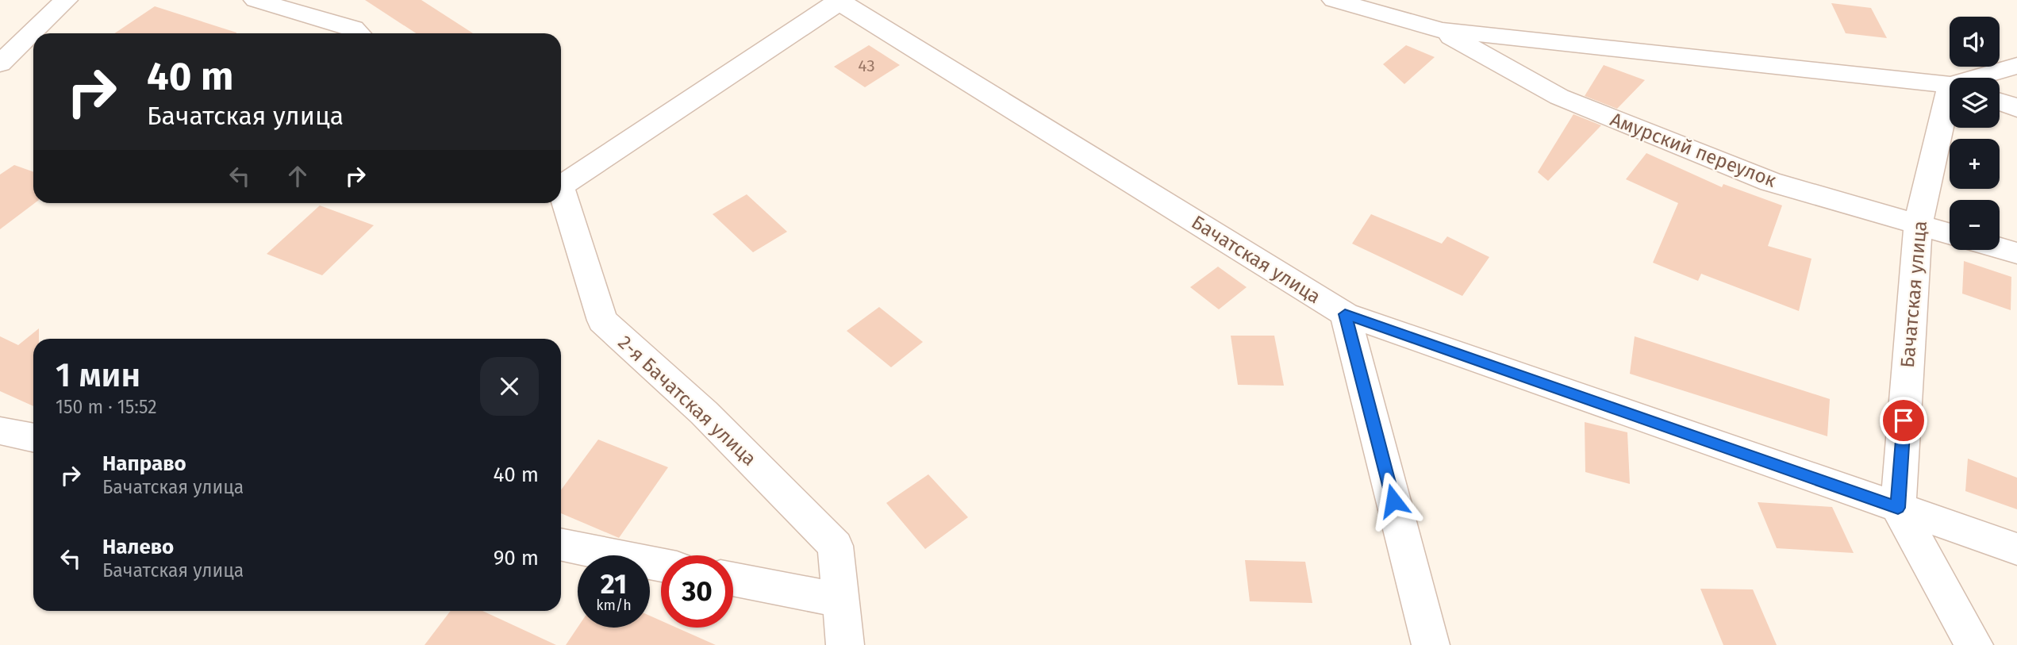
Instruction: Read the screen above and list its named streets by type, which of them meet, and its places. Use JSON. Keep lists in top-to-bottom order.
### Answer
{
  "streets": {
    "street": ["Амурский переулок", "Бачатская улица", "2-я Бачатская улица"]
  },
  "crossings": [
    ["Амурский переулок", "Бачатская улица"]
  ],
  "house_numbers": ["43"],
  "page": {
    "map_buttons": ["+", "−"],
    "turn": ["40 m", "Бачатская улица"],
    "heading": ["1 мин", "150 m · 15:52"],
    "list": [
      {
        "name": "Направо",
        "note": "Бачатская улица",
        "value": "40 m"
      },
      {
        "name": "Налево",
        "note": "Бачатская улица",
        "value": "90 m"
      }
    ],
    "speed": "21 km/h",
    "limit": "30"
  }
}
